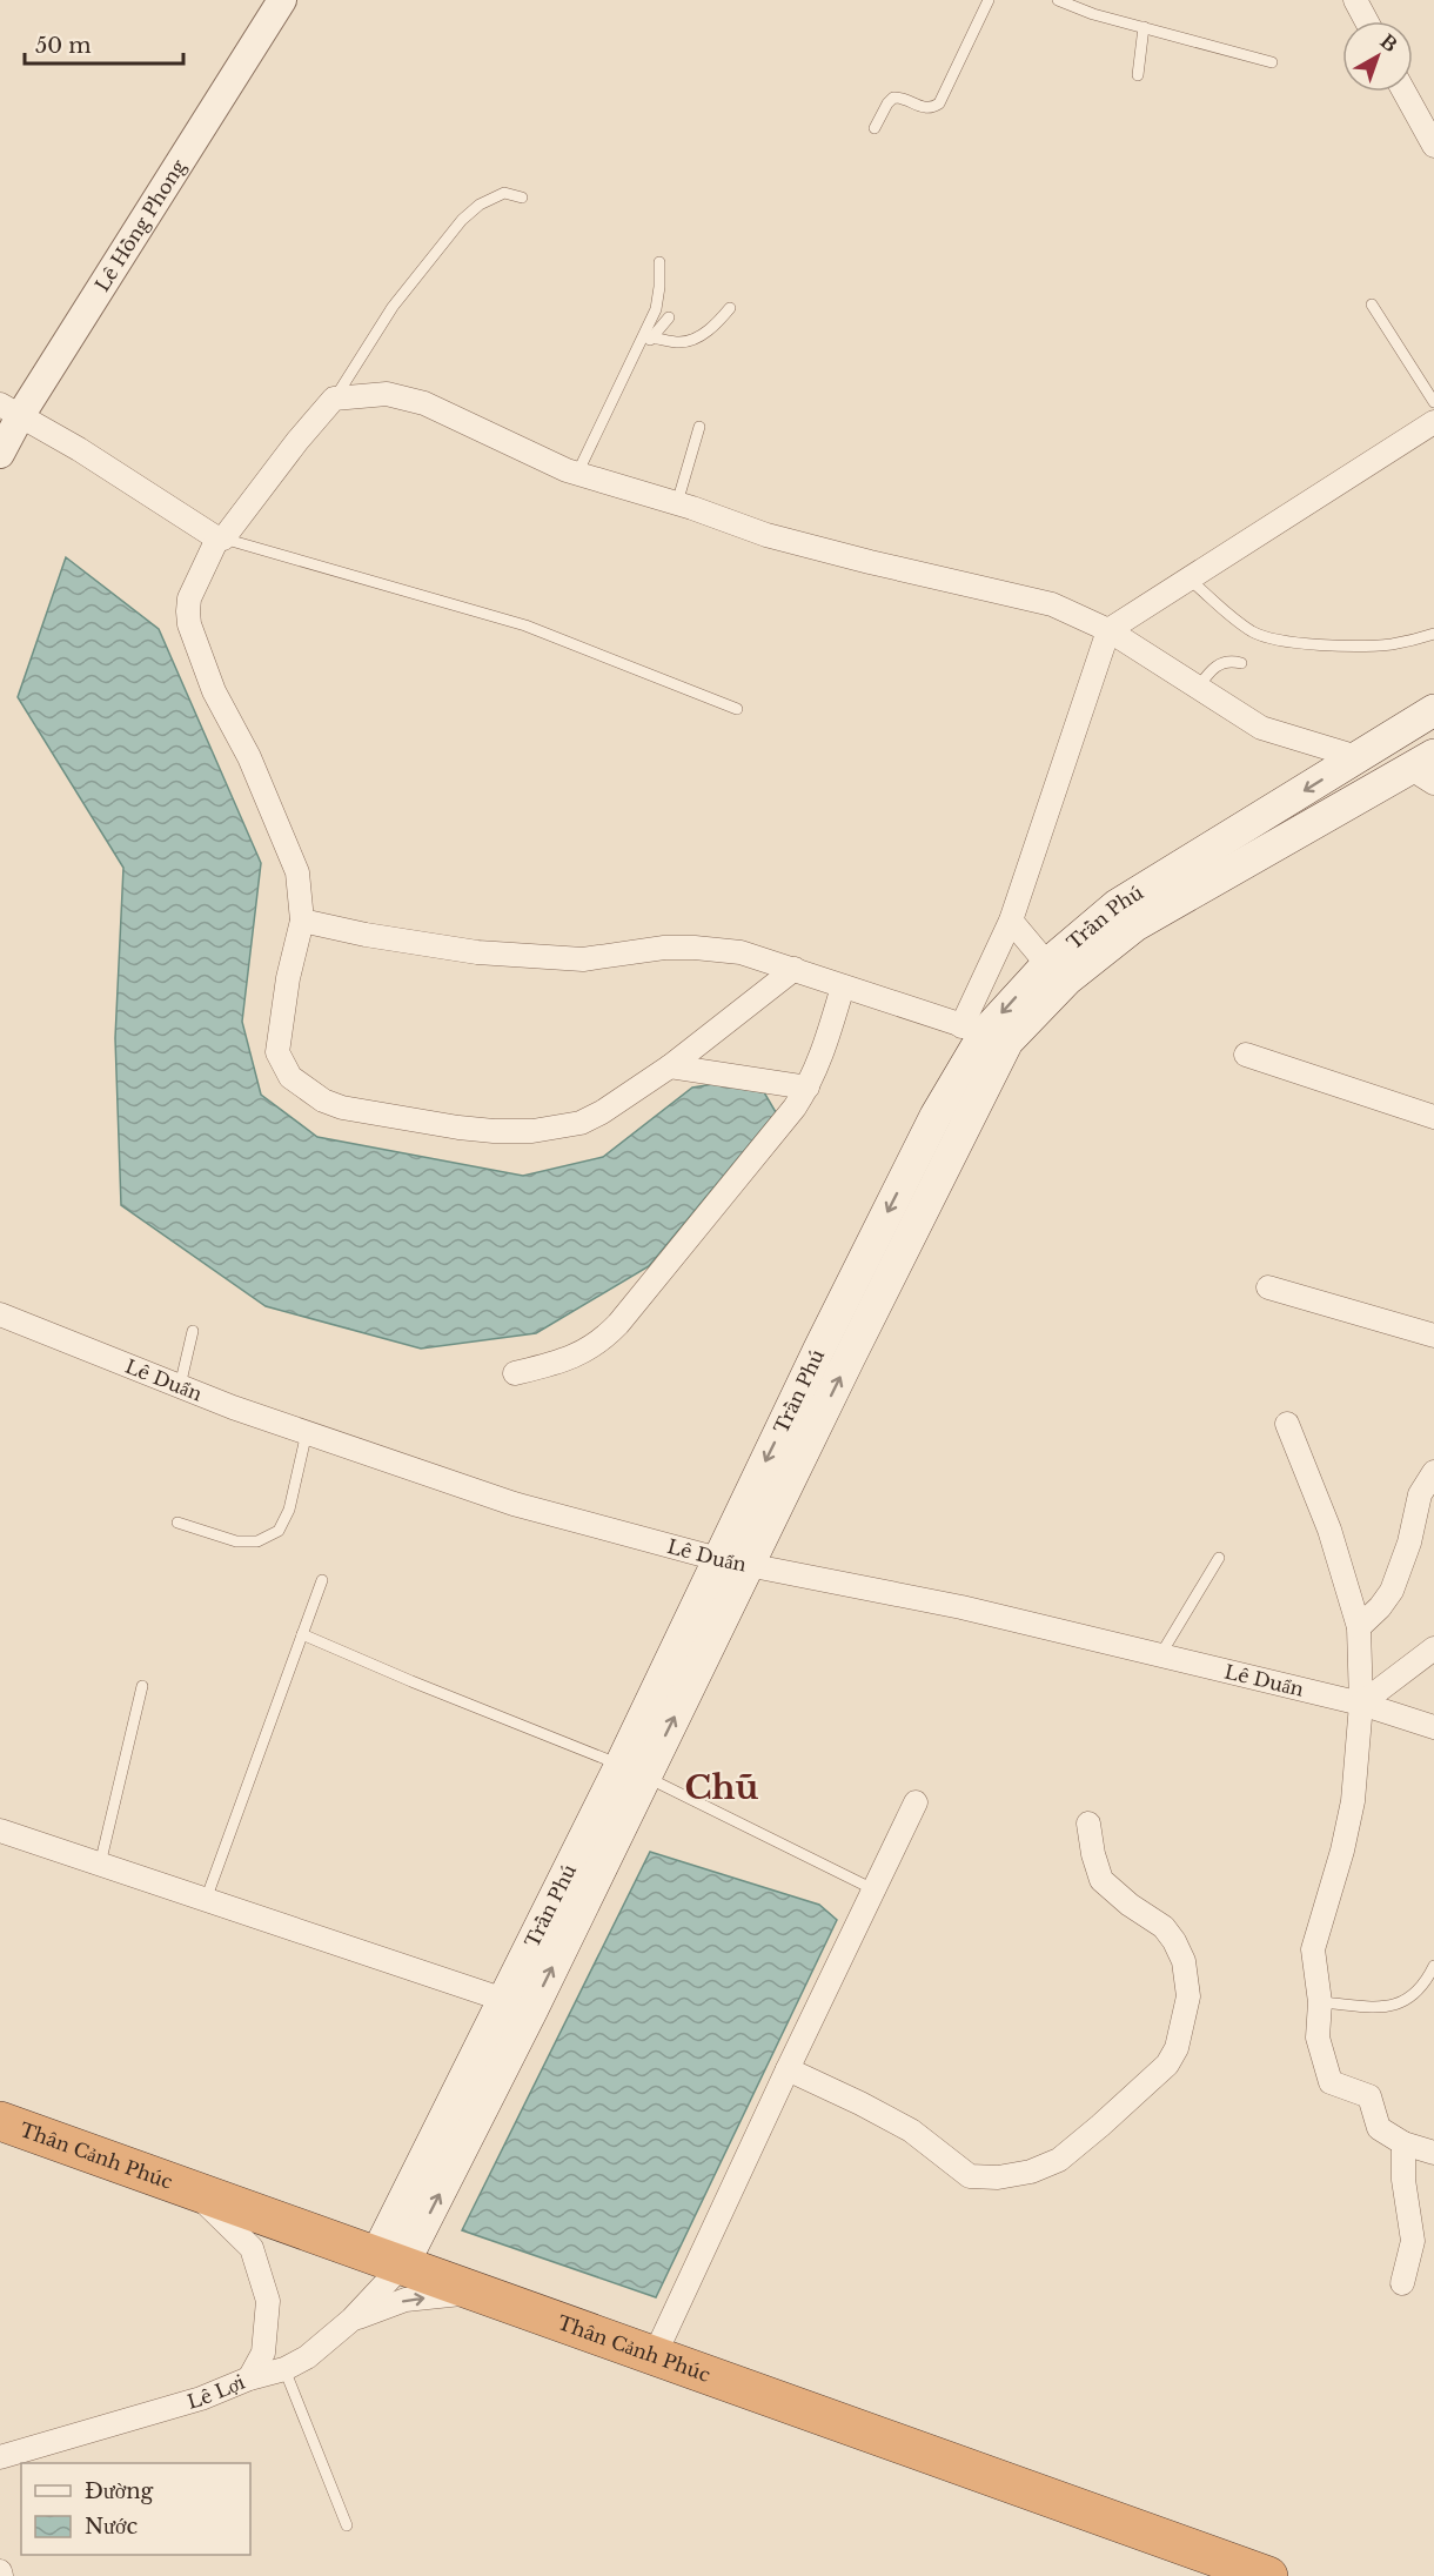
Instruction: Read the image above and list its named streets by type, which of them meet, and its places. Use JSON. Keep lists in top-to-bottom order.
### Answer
{
  "streets": {
    "highway": ["Thân Cảnh Phúc"],
    "main road": ["Trần Phú"],
    "street": ["Lê Hồng Phong", "Lê Duẩn", "Lê Lợi"]
  },
  "crossings": [
    ["Trần Phú", "Lê Duẩn"],
    ["Trần Phú", "Thân Cảnh Phúc"],
    ["Trần Phú", "Lê Lợi"],
    ["Thân Cảnh Phúc", "Lê Lợi"]
  ],
  "districts": ["Chũ"],
  "legend": ["Đường", "Nước"],
  "scale_bar": "50 m",
  "north": "top right"
}
